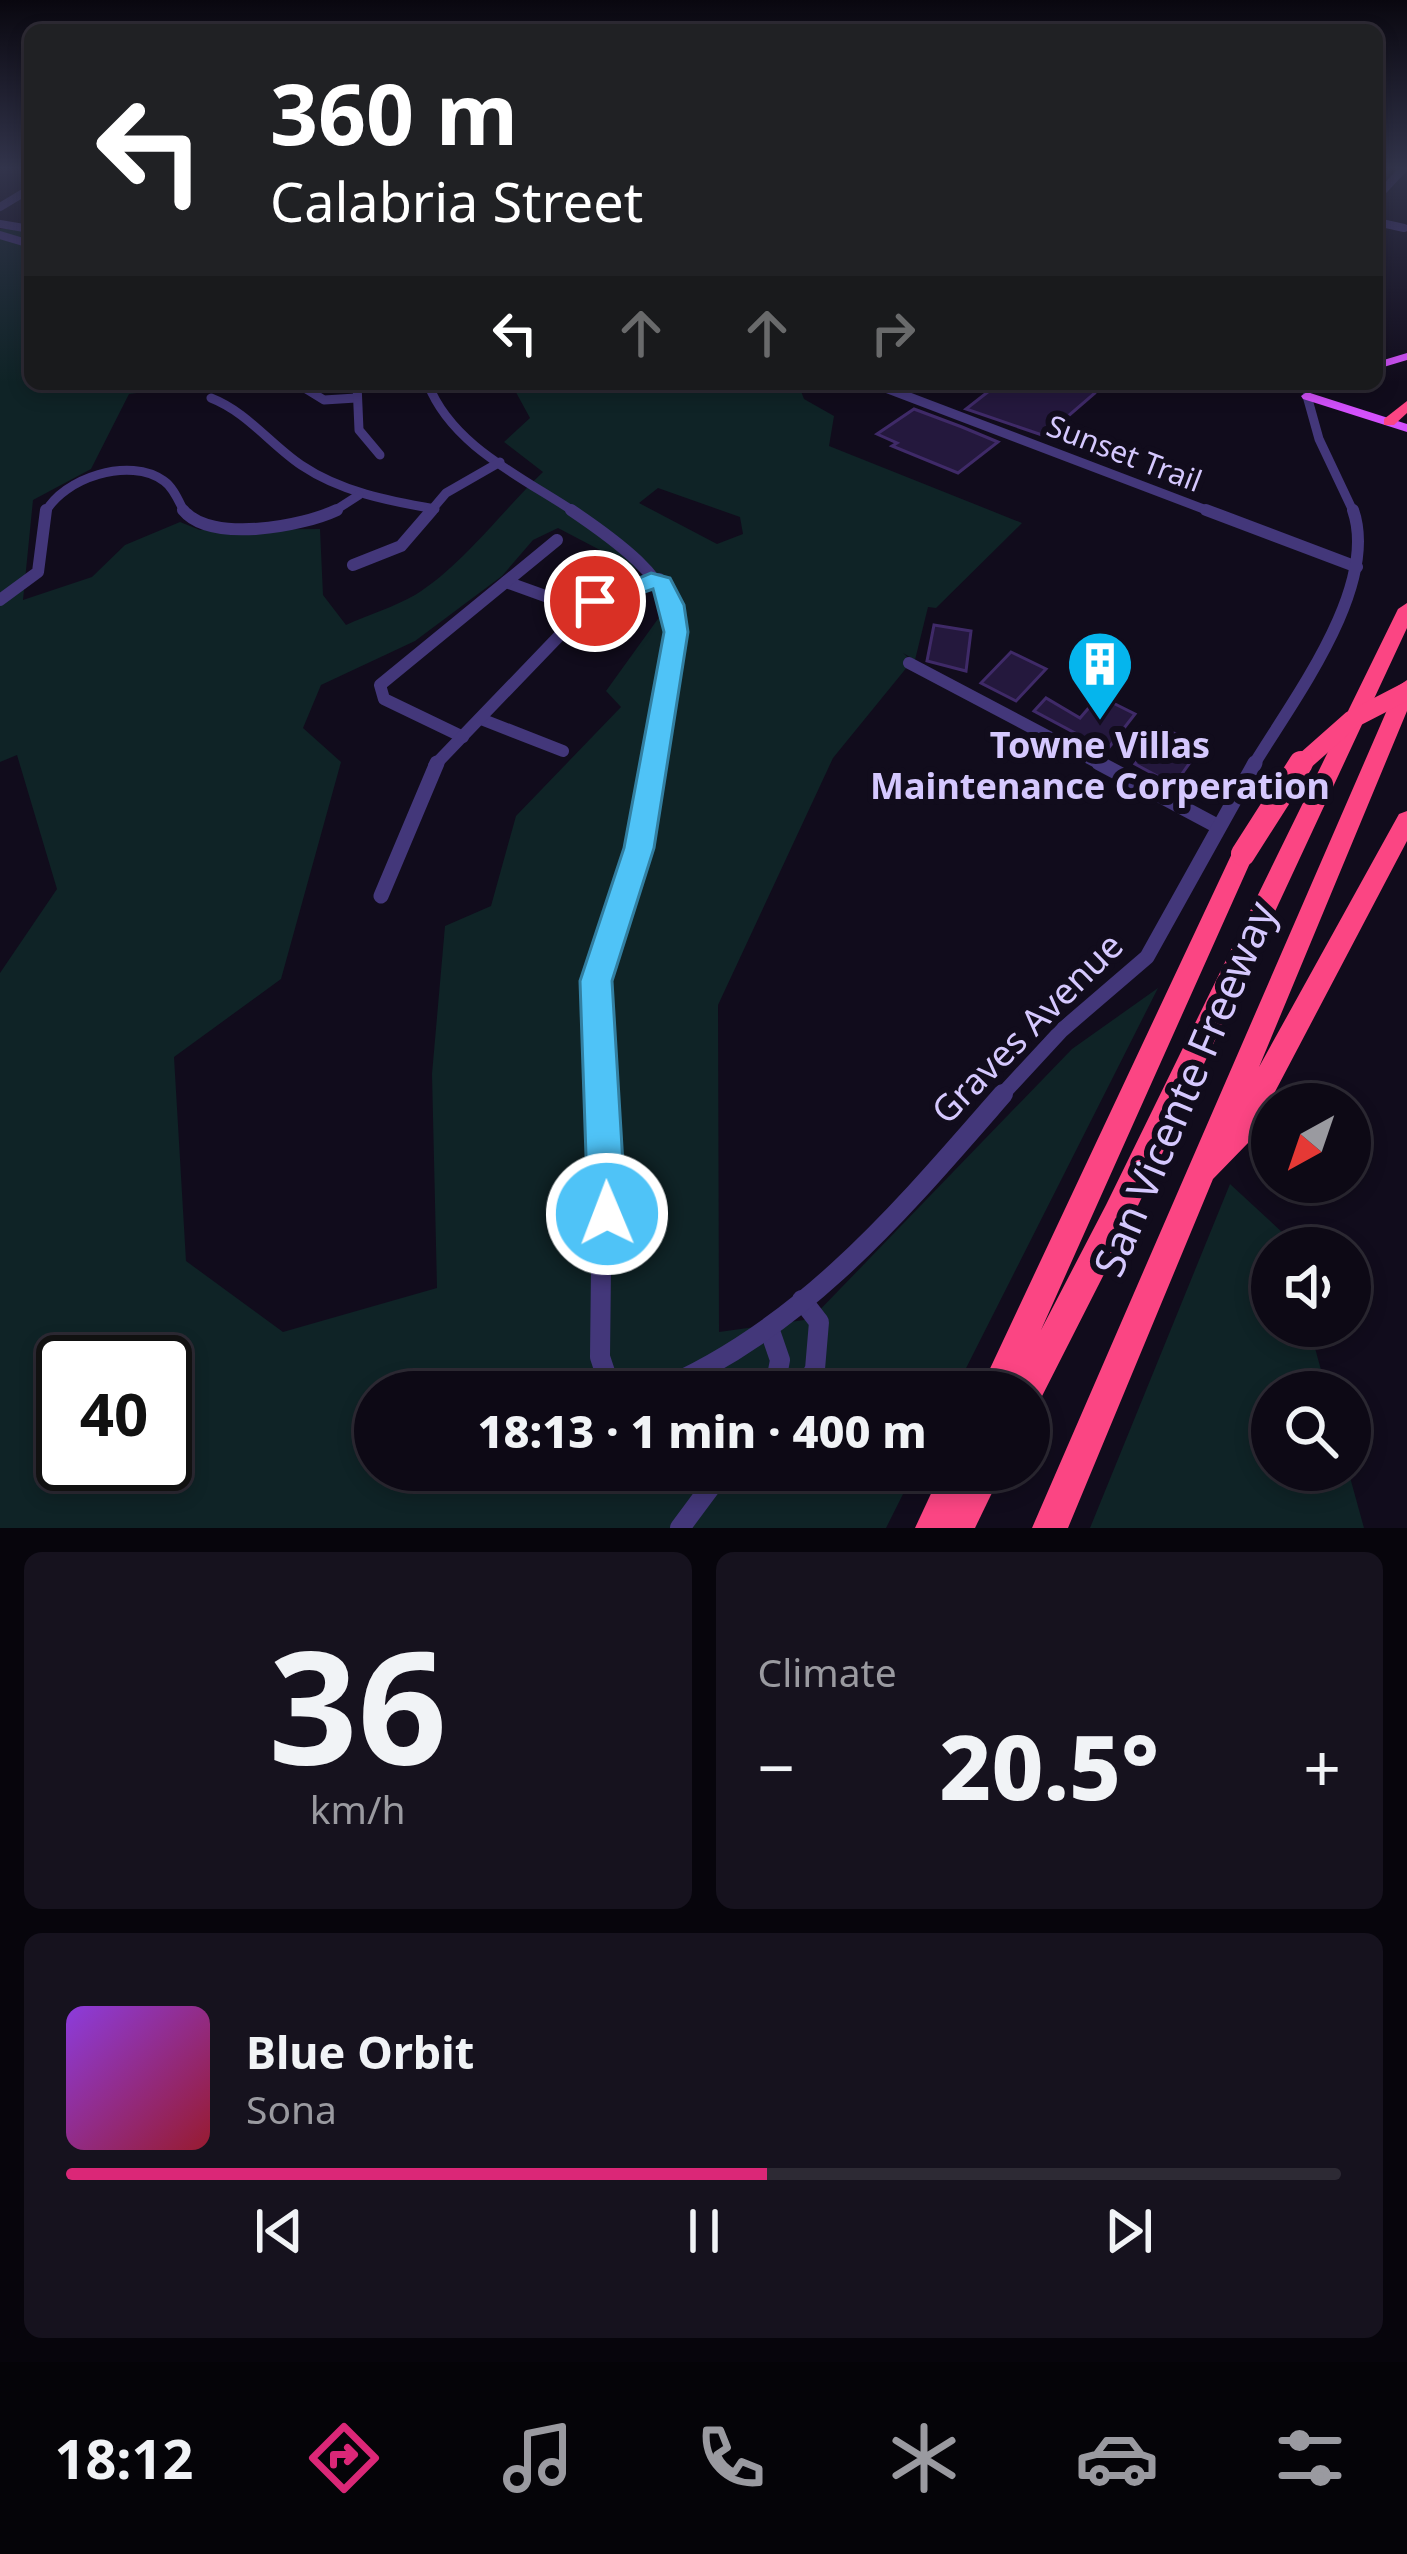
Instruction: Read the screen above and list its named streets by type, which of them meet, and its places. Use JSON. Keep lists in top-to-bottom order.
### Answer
{
  "streets": {
    "highway": ["San Vicente Freeway"],
    "street": ["Sunset Trail", "Graves Avenue"]
  },
  "crossings": [
    ["Sunset Trail", "Graves Avenue"]
  ],
  "places": {
    "building": ["Towne Villas Maintenance Corperation"]
  },
  "north": "bottom left",
  "page": {
    "turn": ["360 m", "Calabria Street"],
    "limit": "40",
    "trip": "18:13 · 1 min · 400 m",
    "tile": [
      ["36", "km/h"],
      "Climate"
    ],
    "heat": ["−", "20.5°", "+"],
    "song": ["Blue Orbit", "Sona"],
    "tabs": "18:12"
  }
}
